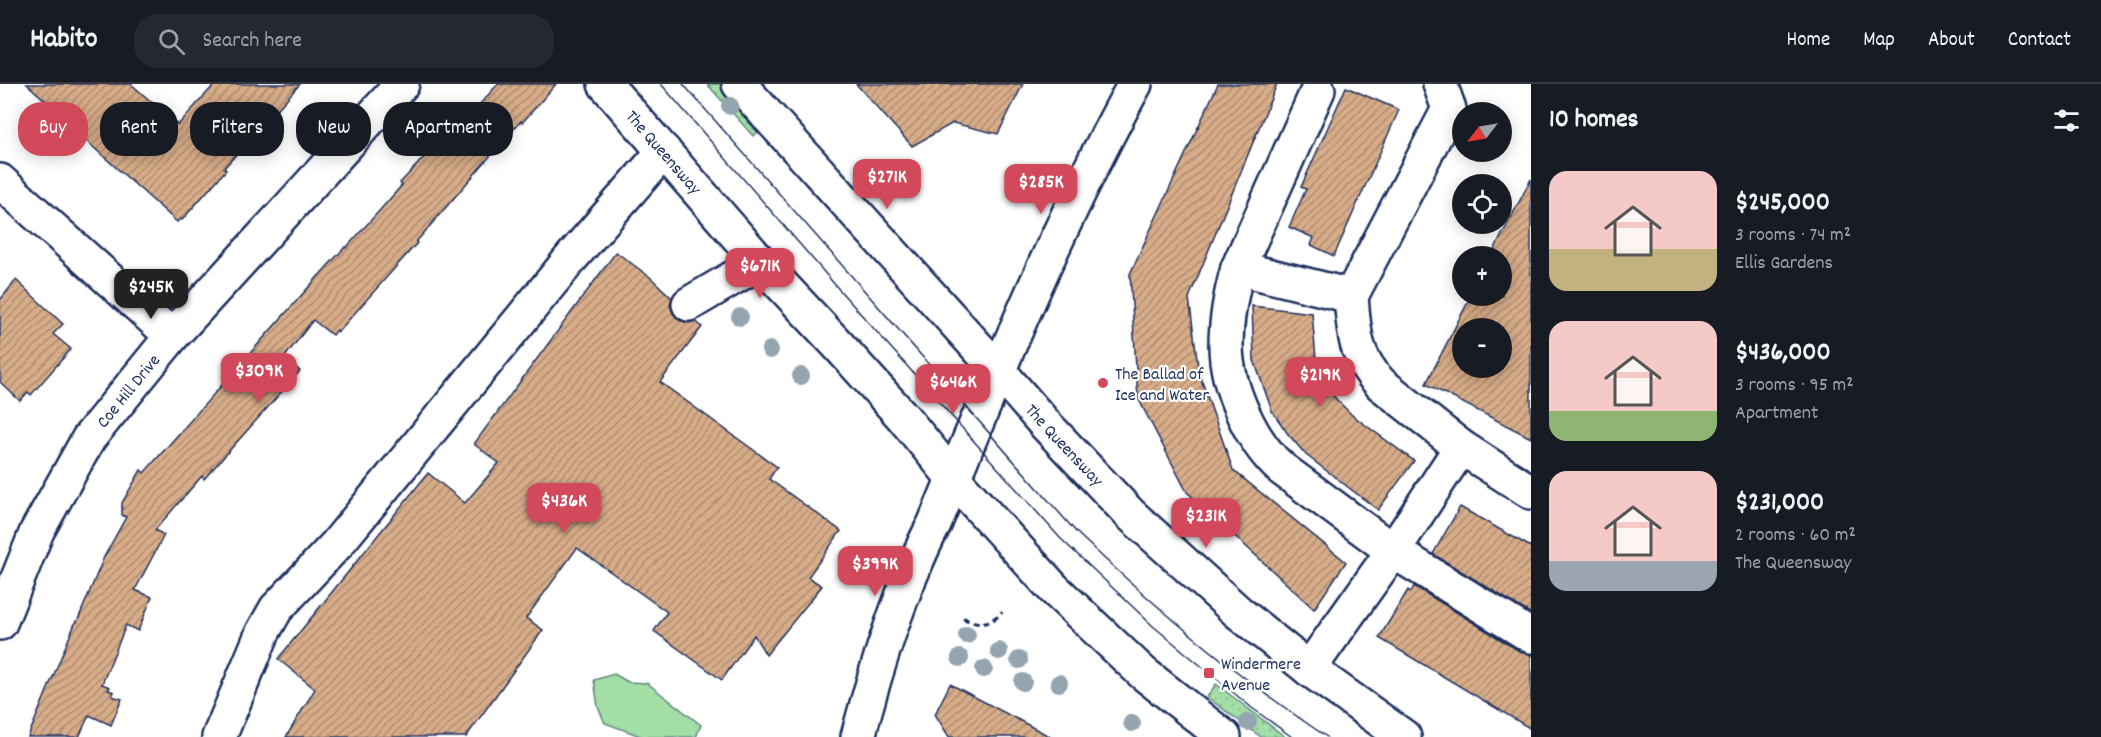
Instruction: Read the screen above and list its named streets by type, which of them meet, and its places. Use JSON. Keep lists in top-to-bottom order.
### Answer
{
  "streets": {
    "main road": ["The Queensway", "Coe Hill Drive"]
  },
  "places": {
    "other": ["The Ballad of Ice and Water"],
    "transit": ["Windermere Avenue"]
  },
  "north": "bottom left",
  "page": {
    "header": "Habito",
    "search": "Search here",
    "nav": [
      "Home",
      "Map",
      "About",
      "Contact"
    ],
    "heading": "10 homes",
    "map_buttons": ["+", "−"],
    "chip": [
      "Buy",
      "Rent",
      "Filters",
      "New",
      "Apartment"
    ],
    "list": [
      {
        "name": "$245,000",
        "note": "3 rooms · 74 m² · Ellis Gardens"
      },
      {
        "name": "$436,000",
        "note": "3 rooms · 95 m² · Apartment"
      },
      {
        "name": "$231,000",
        "note": "2 rooms · 60 m² · The Queensway"
      }
    ],
    "price": [
      "$271K",
      "$285K",
      "$671K",
      "$245K",
      "$309K",
      "$219K",
      "$646K",
      "$436K",
      "$231K",
      "$399K"
    ]
  }
}
